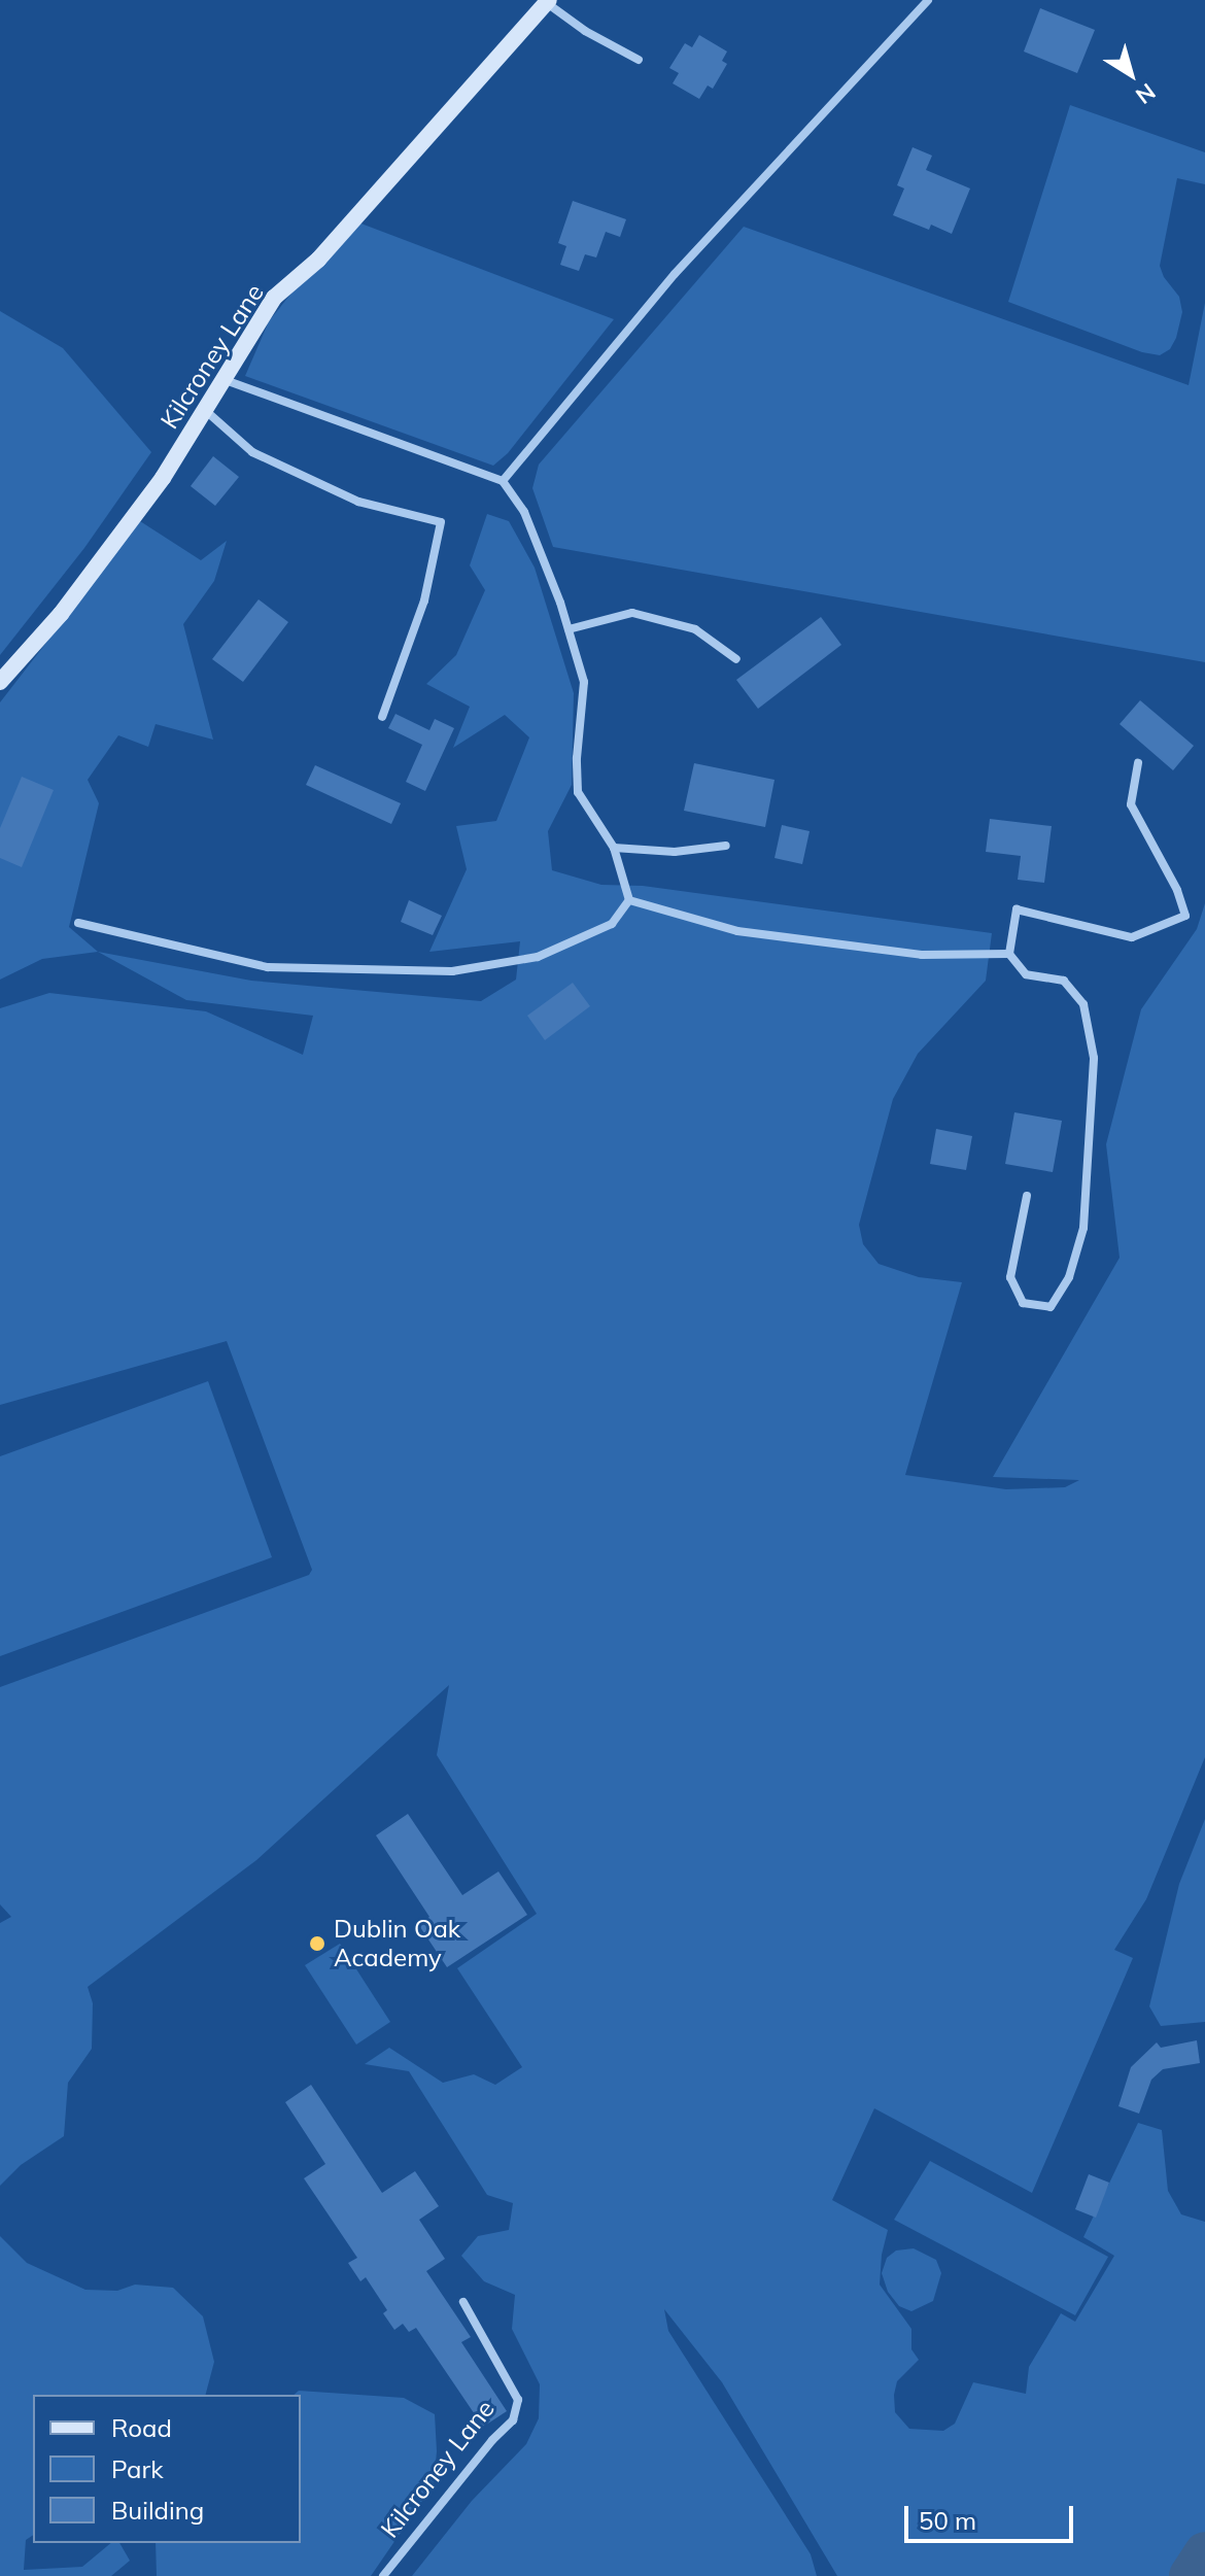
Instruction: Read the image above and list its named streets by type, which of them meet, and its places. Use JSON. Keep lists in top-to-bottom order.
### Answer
{
  "streets": {
    "street": ["Kilcroney Lane"]
  },
  "places": ["Dublin Oak Academy"],
  "legend": ["Road", "Park", "Building"],
  "scale_bar": "50 m",
  "north": "bottom right"
}
